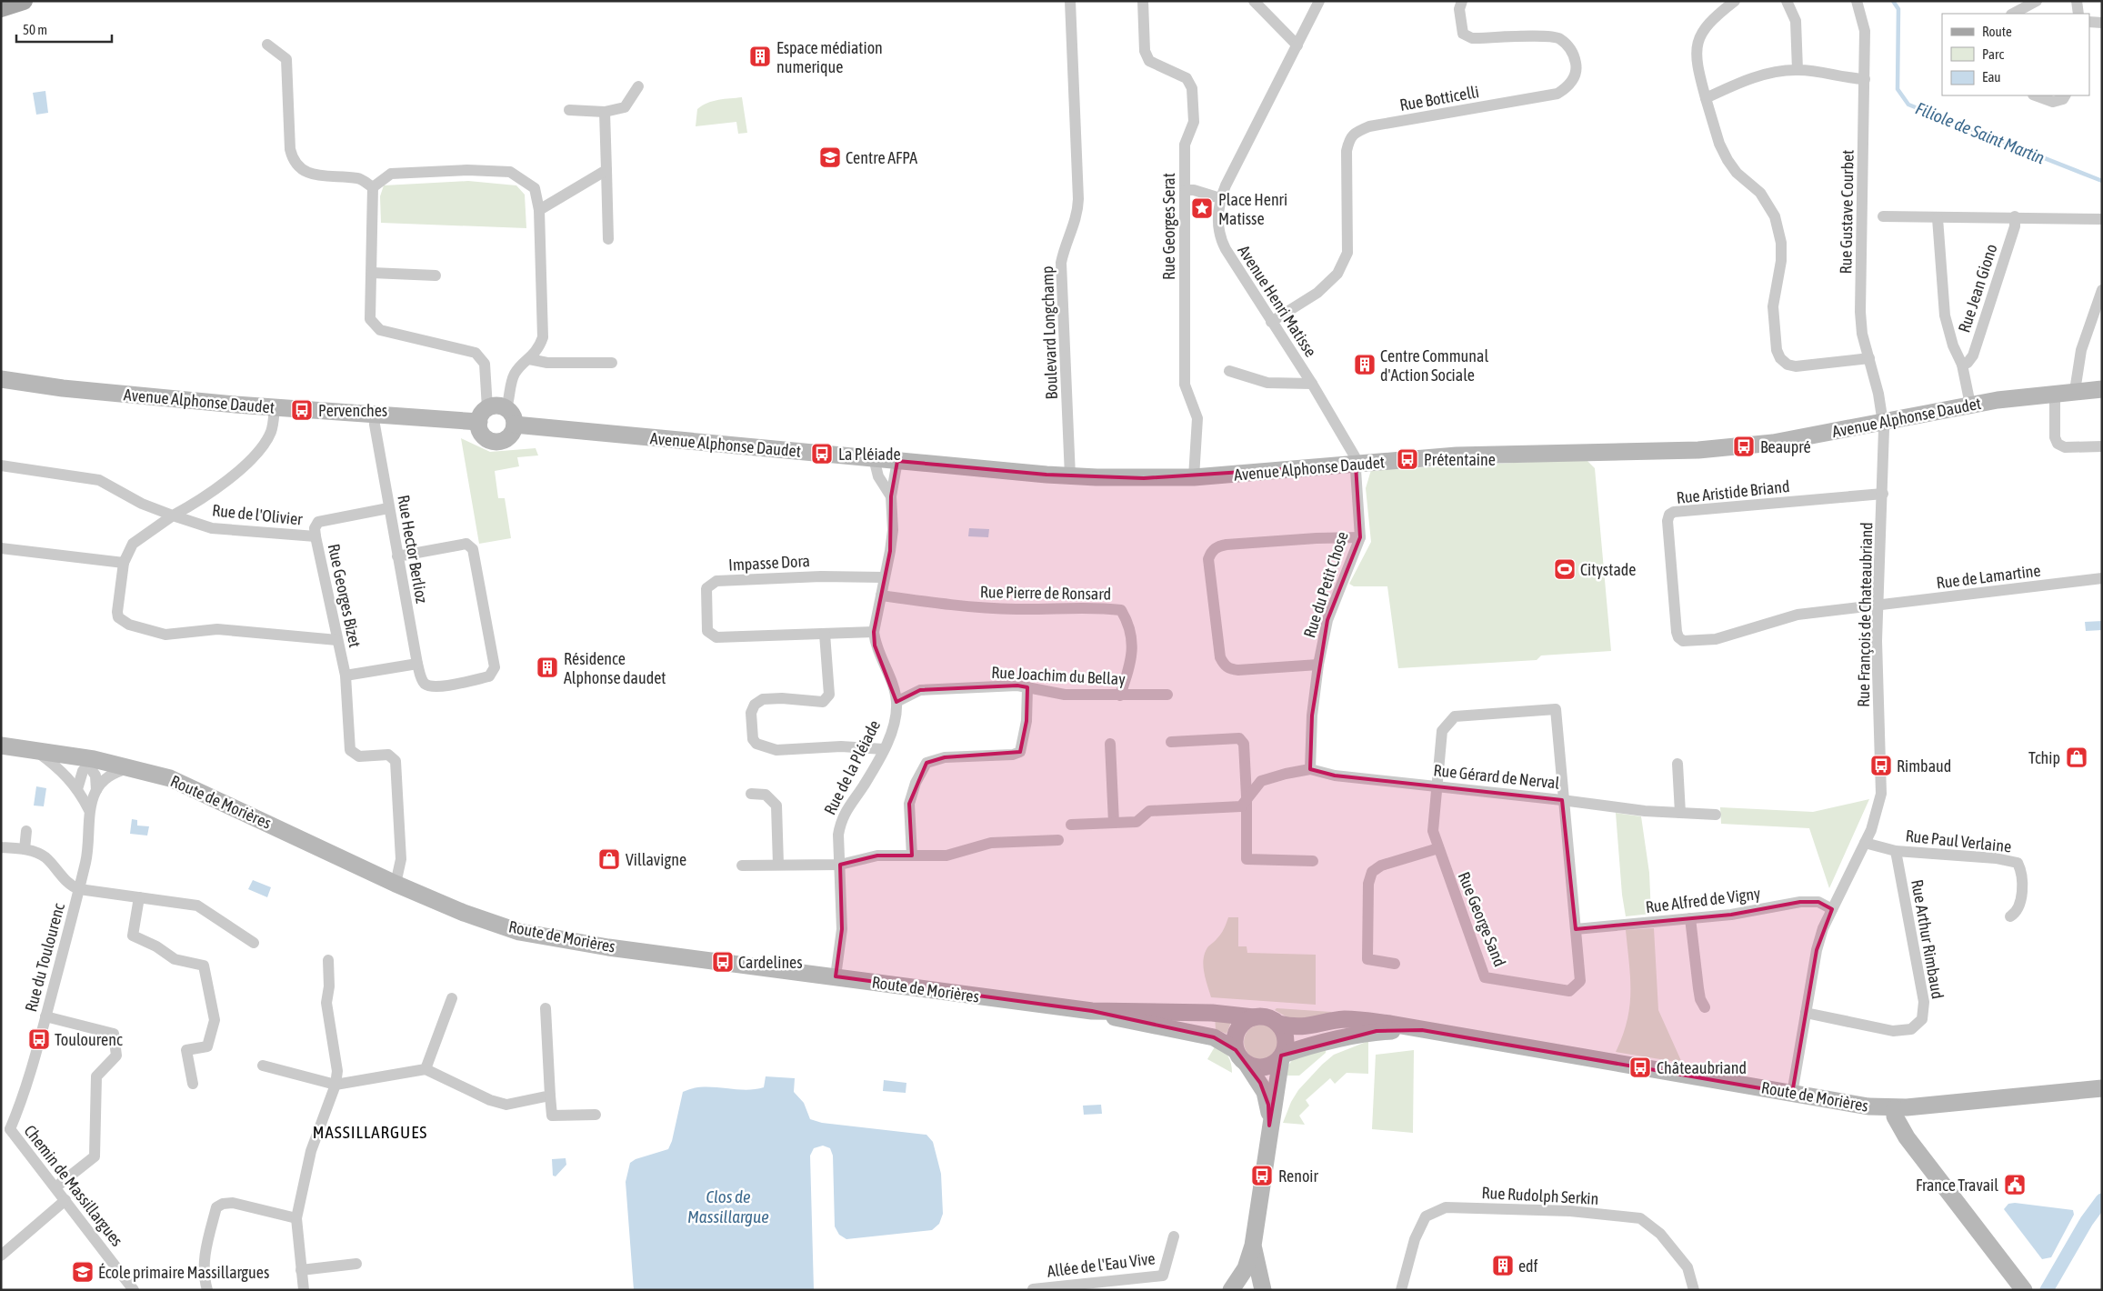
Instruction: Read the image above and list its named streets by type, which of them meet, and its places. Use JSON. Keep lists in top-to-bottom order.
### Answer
{
  "streets": {
    "main road": ["Avenue Alphonse Daudet", "Route de Morières"],
    "street": [
      "Rue Botticelli",
      "Rue Gustave Courbet",
      "Rue Georges Serat",
      "Rue Jean Giono",
      "Avenue Henri Matisse",
      "Boulevard Longchamp",
      "Rue Aristide Briand",
      "Rue de l'Olivier",
      "Rue Hector Berlioz",
      "Impasse Dora",
      "Rue de Lamartine",
      "Rue du Petit Chose",
      "Rue Pierre de Ronsard",
      "Rue Georges Bizet",
      "Rue François de Chateaubriand",
      "Rue Joachim du Bellay",
      "Rue de la Pléiade",
      "Rue Gérard de Nerval",
      "Rue Paul Verlaine",
      "Rue Alfred de Vigny",
      "Rue George Sand",
      "Rue Arthur Rimbaud",
      "Rue du Toulourenc",
      "Chemin de Massillargues",
      "Rue Rudolph Serkin",
      "Allée de l'Eau Vive"
    ]
  },
  "crossings": [
    ["Rue Botticelli", "Avenue Henri Matisse"],
    ["Rue Gustave Courbet", "Avenue Alphonse Daudet"],
    ["Rue Gustave Courbet", "Rue François de Chateaubriand"],
    ["Rue Georges Serat", "Avenue Alphonse Daudet"],
    ["Avenue Henri Matisse", "Avenue Alphonse Daudet"],
    ["Avenue Henri Matisse", "Rue du Petit Chose"],
    ["Boulevard Longchamp", "Avenue Alphonse Daudet"],
    ["Avenue Alphonse Daudet", "Rue Hector Berlioz"],
    ["Avenue Alphonse Daudet", "Rue du Petit Chose"],
    ["Avenue Alphonse Daudet", "Rue François de Chateaubriand"],
    ["Avenue Alphonse Daudet", "Rue de la Pléiade"],
    ["Rue Aristide Briand", "Rue de Lamartine"],
    ["Rue Aristide Briand", "Rue François de Chateaubriand"],
    ["Rue de l'Olivier", "Rue Georges Bizet"],
    ["Rue Hector Berlioz", "Rue Georges Bizet"],
    ["Impasse Dora", "Rue de la Pléiade"],
    ["Rue de Lamartine", "Rue François de Chateaubriand"],
    ["Rue du Petit Chose", "Rue Gérard de Nerval"],
    ["Rue Pierre de Ronsard", "Rue Joachim du Bellay"],
    ["Rue Pierre de Ronsard", "Rue de la Pléiade"],
    ["Rue Georges Bizet", "Route de Morières"],
    ["Rue François de Chateaubriand", "Route de Morières"],
    ["Rue François de Chateaubriand", "Rue Paul Verlaine"],
    ["Rue François de Chateaubriand", "Rue Alfred de Vigny"],
    ["Rue François de Chateaubriand", "Rue Arthur Rimbaud"],
    ["Rue Joachim du Bellay", "Rue de la Pléiade"],
    ["Rue de la Pléiade", "Route de Morières"],
    ["Rue Gérard de Nerval", "Rue George Sand"],
    ["Route de Morières", "Rue du Toulourenc"],
    ["Rue Paul Verlaine", "Rue Arthur Rimbaud"],
    ["Rue Alfred de Vigny", "Rue George Sand"],
    ["Rue du Toulourenc", "Chemin de Massillargues"]
  ],
  "districts": ["MASSILLARGUES"],
  "water": ["Filiole de Saint Martin", "Clos de Massillargue"],
  "places": {
    "building": [
      "Espace médiation numerique",
      "Centre Communal d'Action Sociale",
      "Résidence Alphonse daudet",
      "edf"
    ],
    "school or university": ["Centre AFPA", "École primaire Massillargues"],
    "place": ["Place Henri Matisse"],
    "bus stop": [
      "Pervenches",
      "Beaupré",
      "La Pléiade",
      "Prétentaine",
      "Rimbaud",
      "Cardelines",
      "Toulourenc",
      "Châteaubriand",
      "Renoir"
    ],
    "sports": ["Citystade"],
    "shop": ["Tchip", "Villavigne"],
    "public building": ["France Travail"]
  },
  "legend": ["Route", "Parc", "Eau"],
  "scale_bar": "50 m"
}
